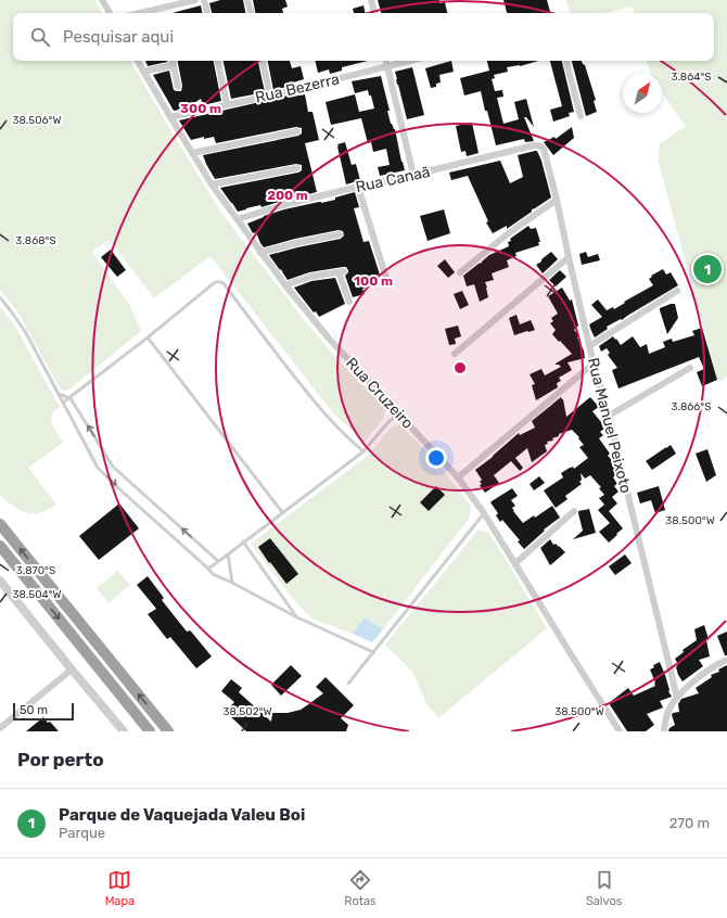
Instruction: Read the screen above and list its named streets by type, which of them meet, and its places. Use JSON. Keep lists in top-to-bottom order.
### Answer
{
  "streets": {
    "street": [
      "Rua Bezerra",
      "Rua Canaã",
      "Rua Cruzeiro",
      "Rua Manuel Peixoto"
    ]
  },
  "crossings": [
    ["Rua Bezerra", "Rua Cruzeiro"],
    ["Rua Canaã", "Rua Cruzeiro"],
    ["Rua Canaã", "Rua Manuel Peixoto"]
  ],
  "scale_bar": "50 m",
  "north": "top right",
  "page": {
    "search": "Pesquisar aqui",
    "pins": "1",
    "scale": "50 m",
    "heading": "Por perto",
    "list": [
      {
        "mark": "1",
        "name": "Parque de Vaquejada Valeu Boi",
        "note": "Parque",
        "value": "270 m"
      }
    ],
    "nav": ["Mapa", "Rotas", "Salvos"]
  },
  "coordinates": [
    "3.864°S",
    "38.506°W",
    "3.868°S",
    "3.866°S",
    "38.500°W",
    "3.870°S",
    "38.504°W",
    "38.502°W"
  ],
  "rings": ["300 m", "200 m", "100 m"]
}
